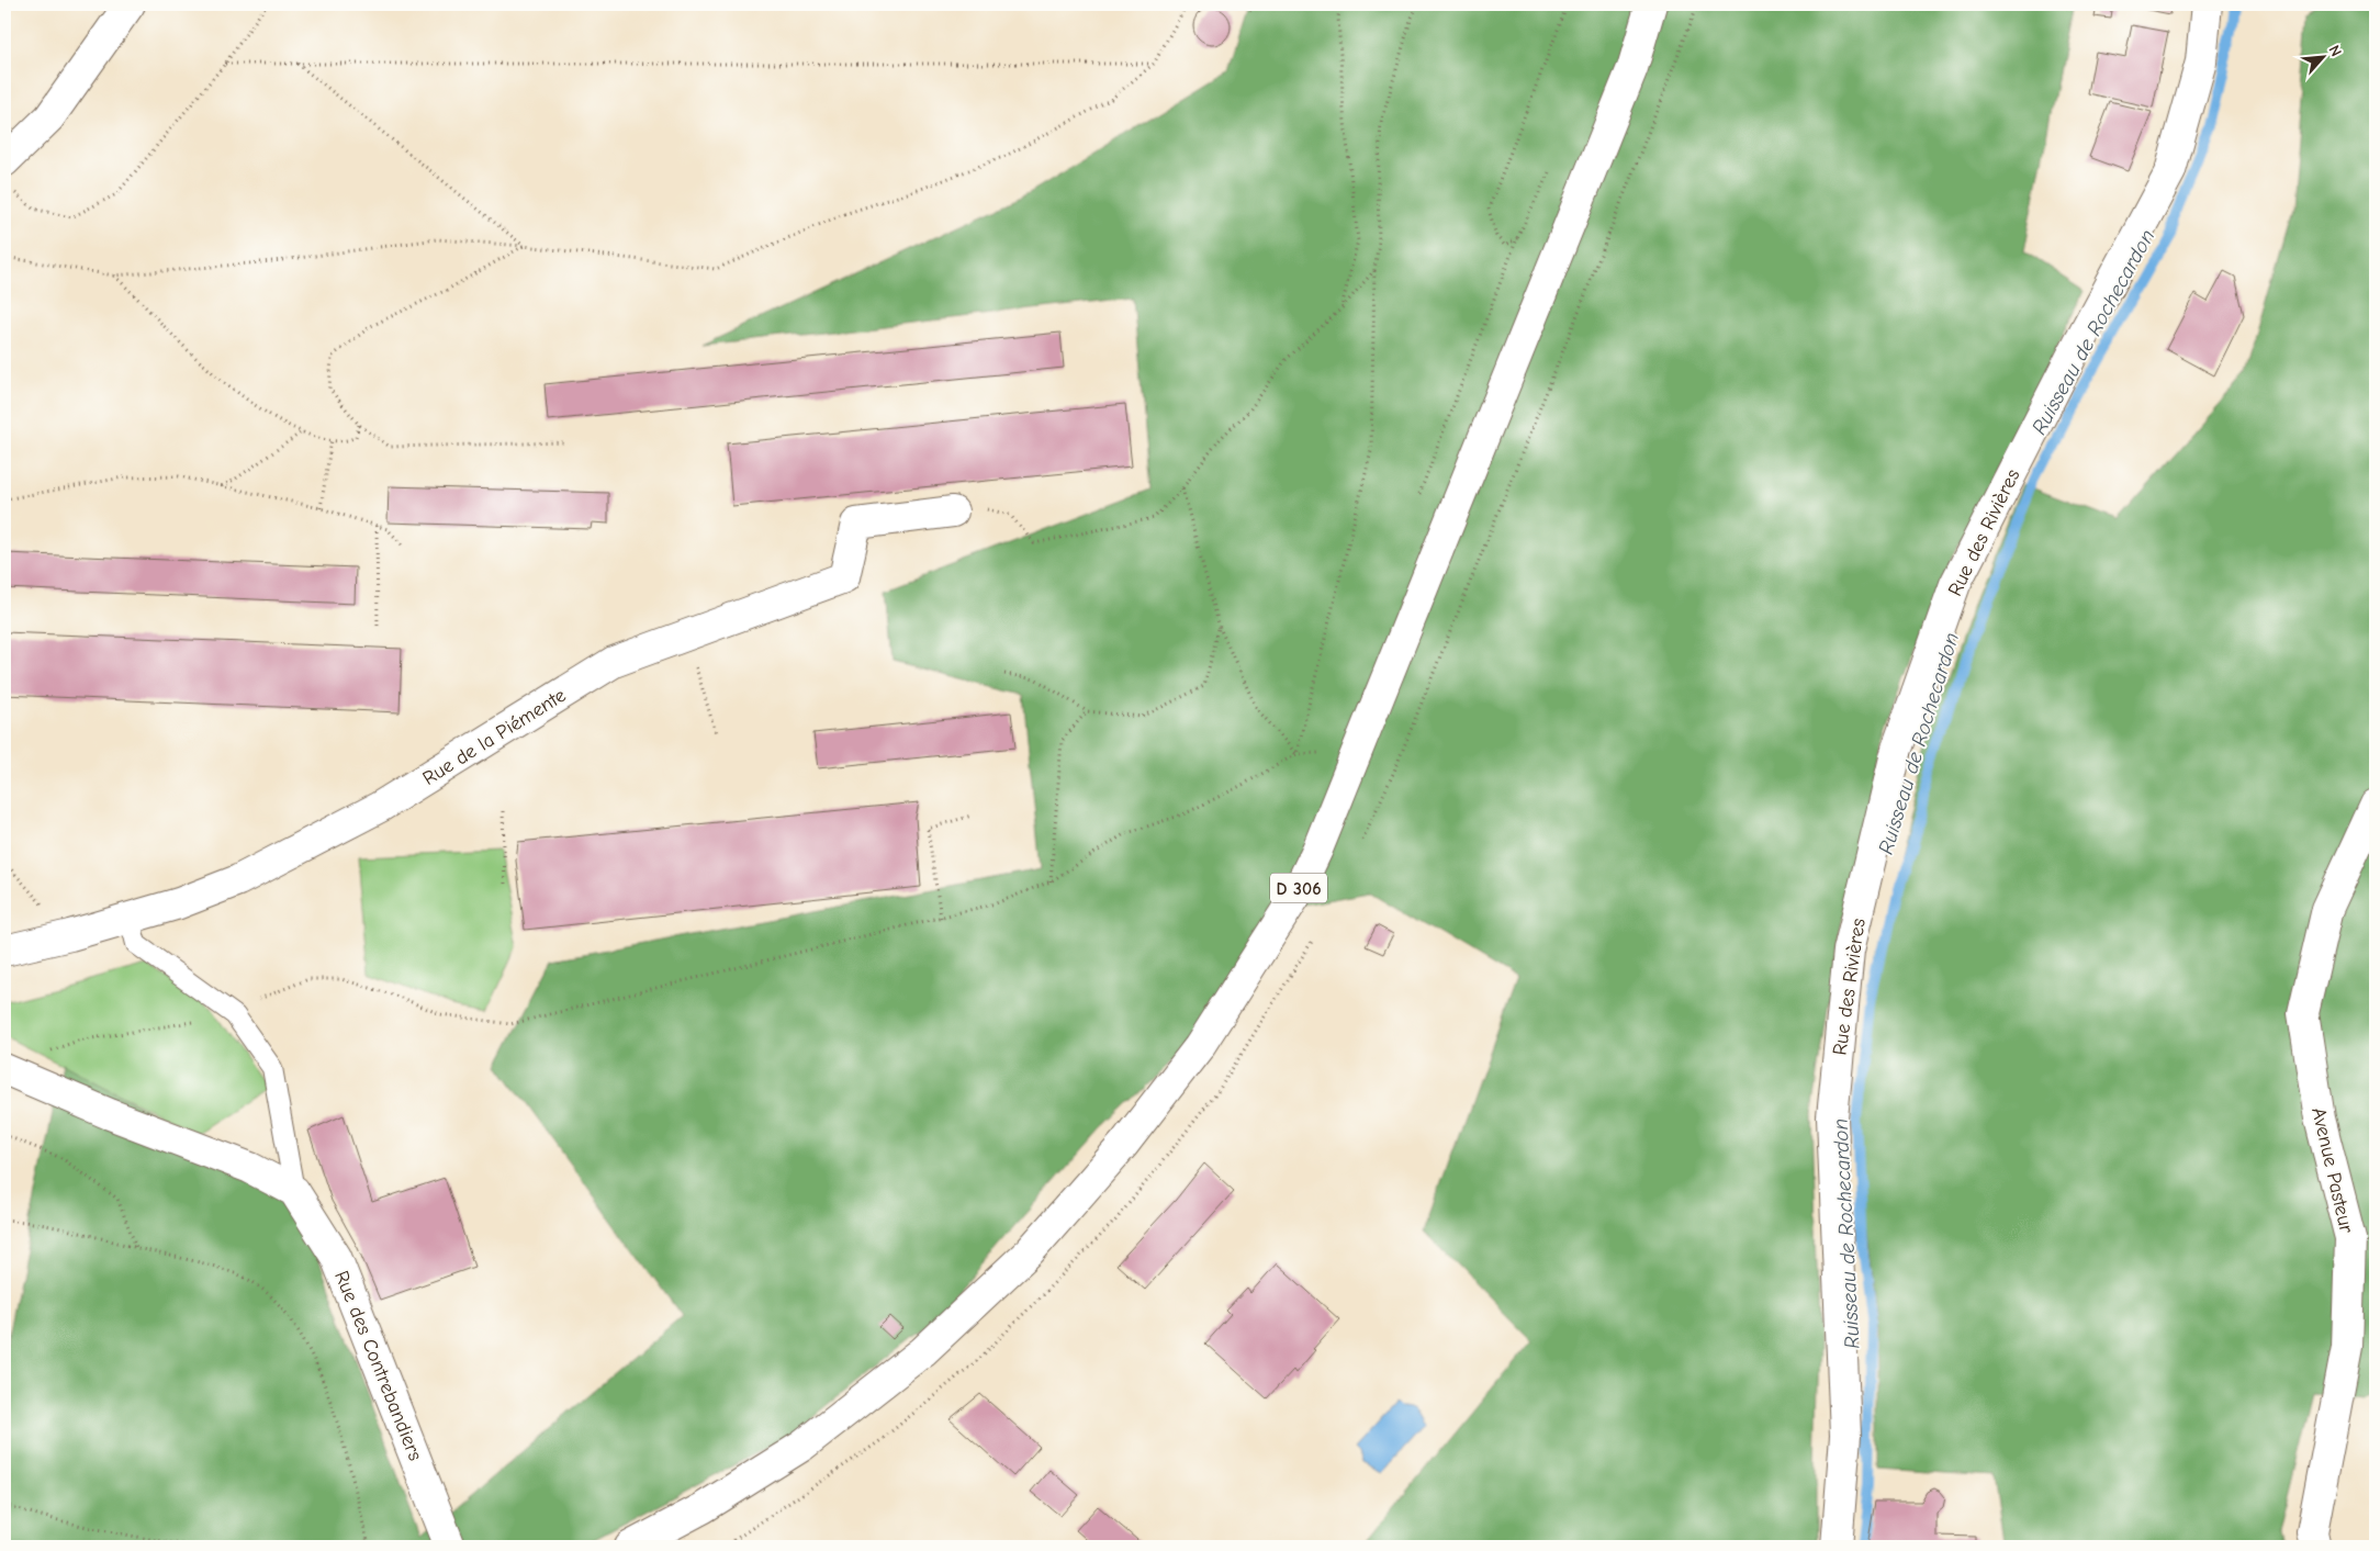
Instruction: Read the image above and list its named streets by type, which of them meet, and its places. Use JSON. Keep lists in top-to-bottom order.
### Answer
{
  "streets": {
    "street": [
      "Rue des Rivières",
      "Rue de la Piémente",
      "D 306",
      "Avenue Pasteur",
      "Rue des Contrebandiers"
    ]
  },
  "crossings": [
    ["Rue de la Piémente", "Rue des Contrebandiers"]
  ],
  "water": ["Ruisseau de Rochecardon"],
  "north": "top right"
}
